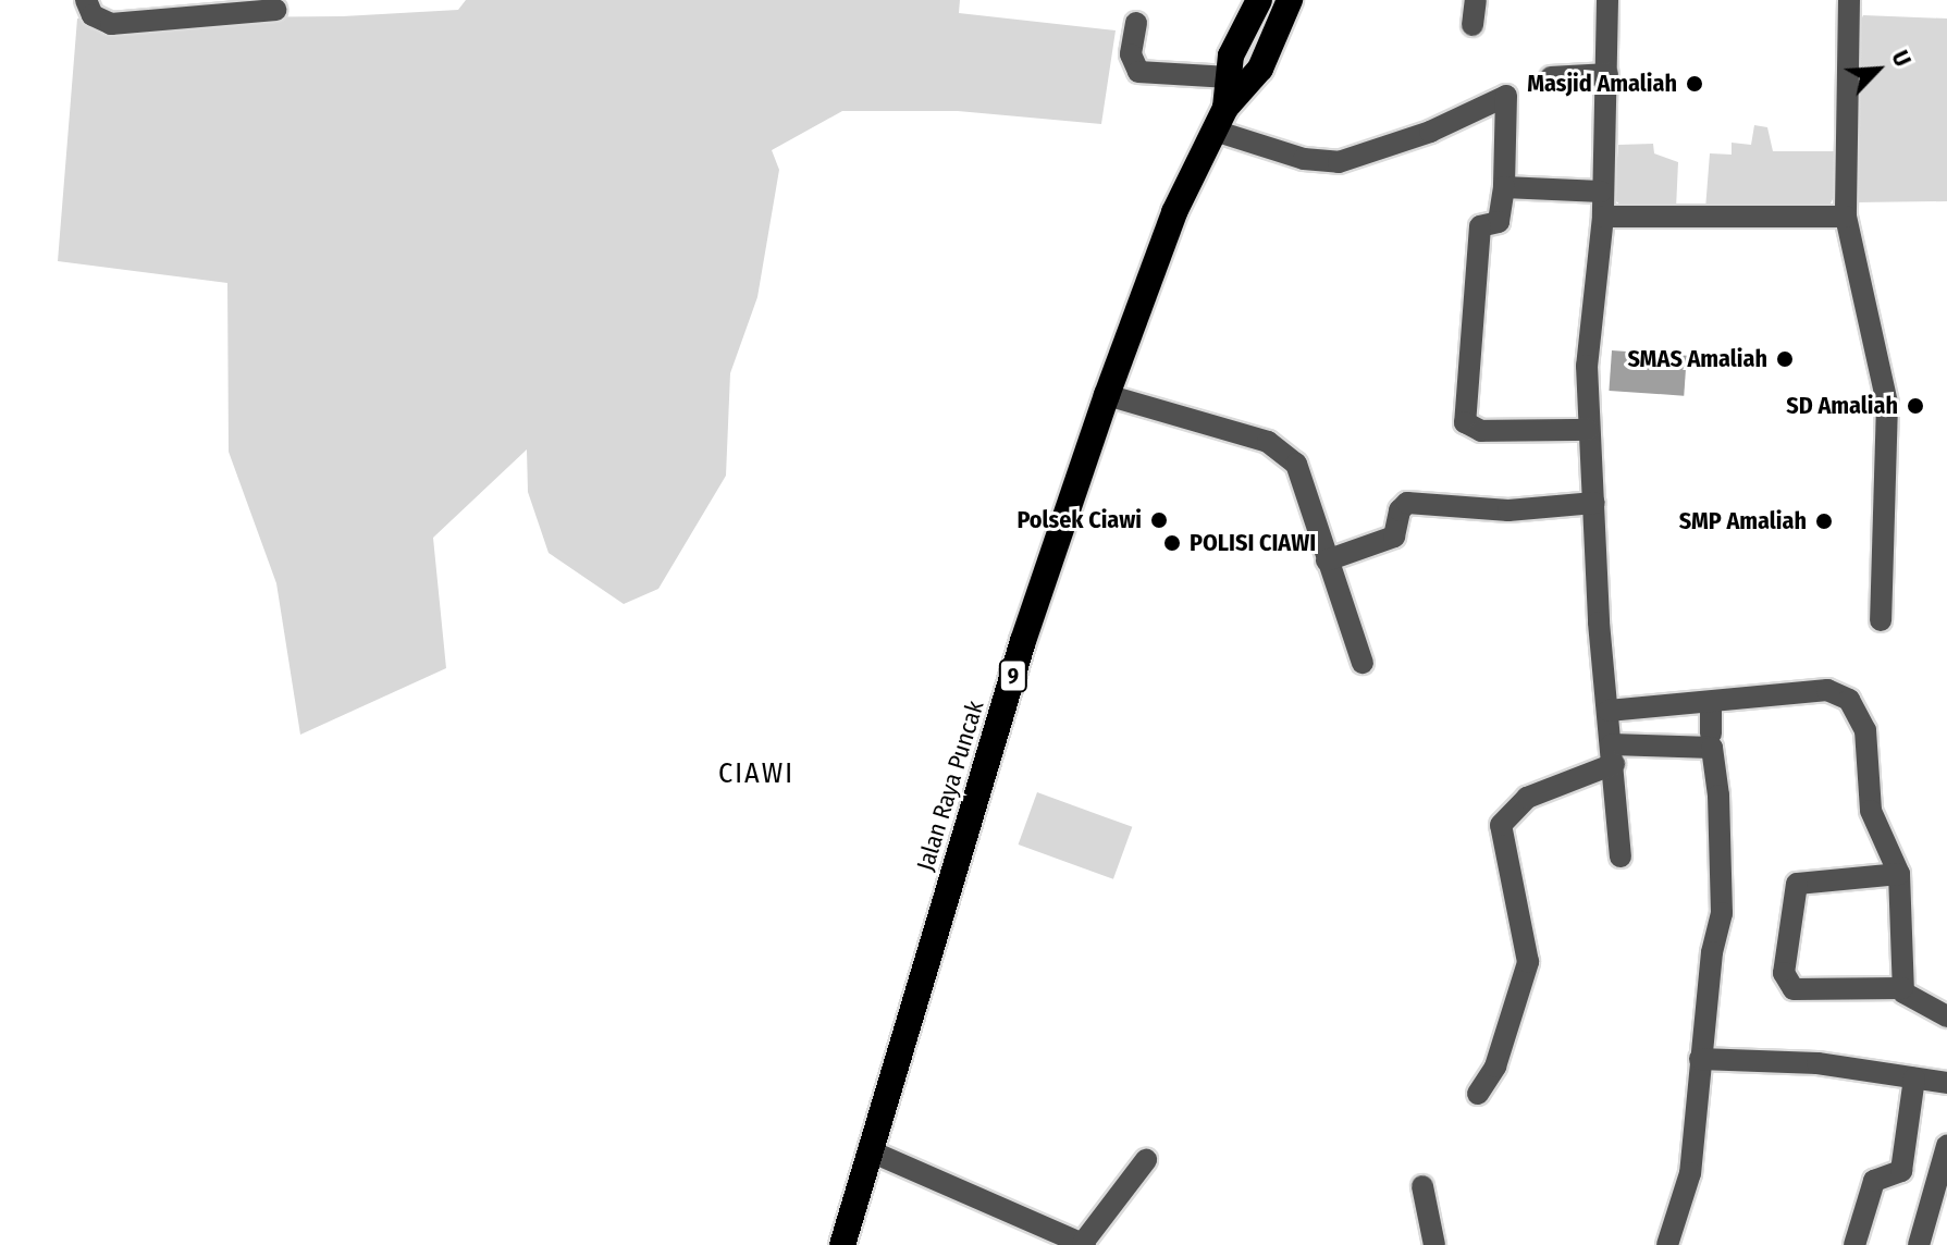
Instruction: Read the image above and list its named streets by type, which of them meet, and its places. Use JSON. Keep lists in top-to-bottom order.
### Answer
{
  "streets": {
    "highway": ["9", "Jalan Raya Puncak"]
  },
  "crossings": [
    ["9", "Jalan Raya Puncak"]
  ],
  "districts": ["CIAWI"],
  "places": [
    "Masjid Amaliah",
    "SMAS Amaliah",
    "SD Amaliah",
    "Polsek Ciawi",
    "SMP Amaliah",
    "POLISI CIAWI"
  ],
  "north": "top right"
}
